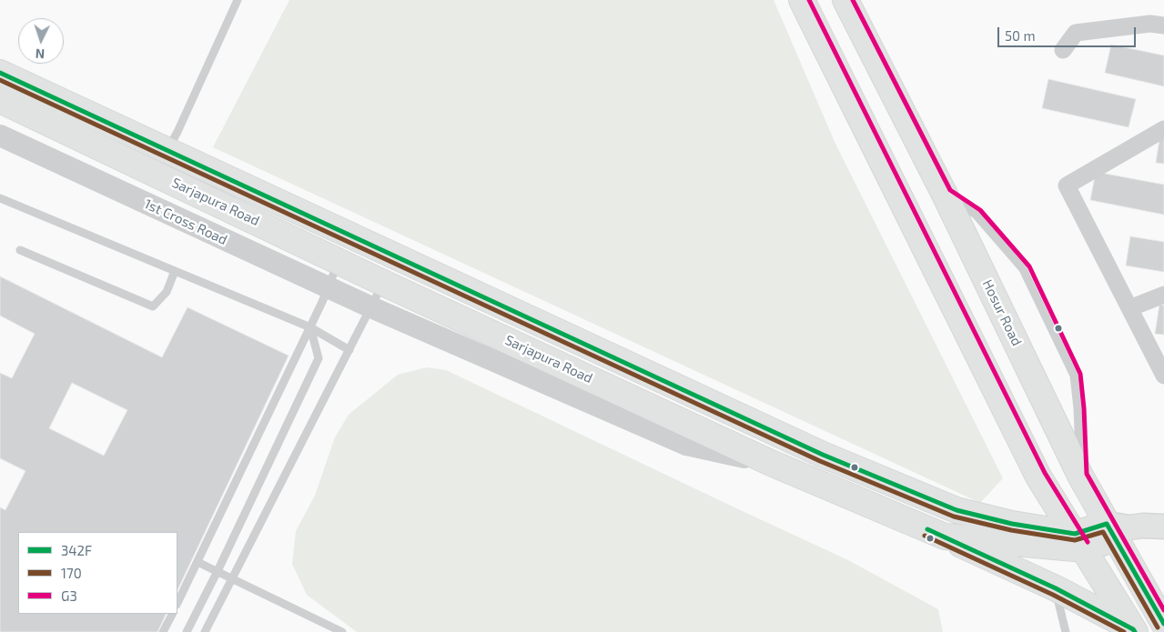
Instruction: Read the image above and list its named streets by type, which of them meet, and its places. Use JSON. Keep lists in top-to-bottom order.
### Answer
{
  "streets": {
    "main road": ["Sarjapura Road", "Hosur Road"],
    "street": ["1st Cross Road"]
  },
  "crossings": [
    ["Sarjapura Road", "1st Cross Road"],
    ["Sarjapura Road", "Hosur Road"]
  ],
  "lines": ["transit line G3", "transit line 342F", "transit line 170"],
  "legend": ["342F", "170", "G3"],
  "scale_bar": "50 m",
  "north": "bottom"
}
